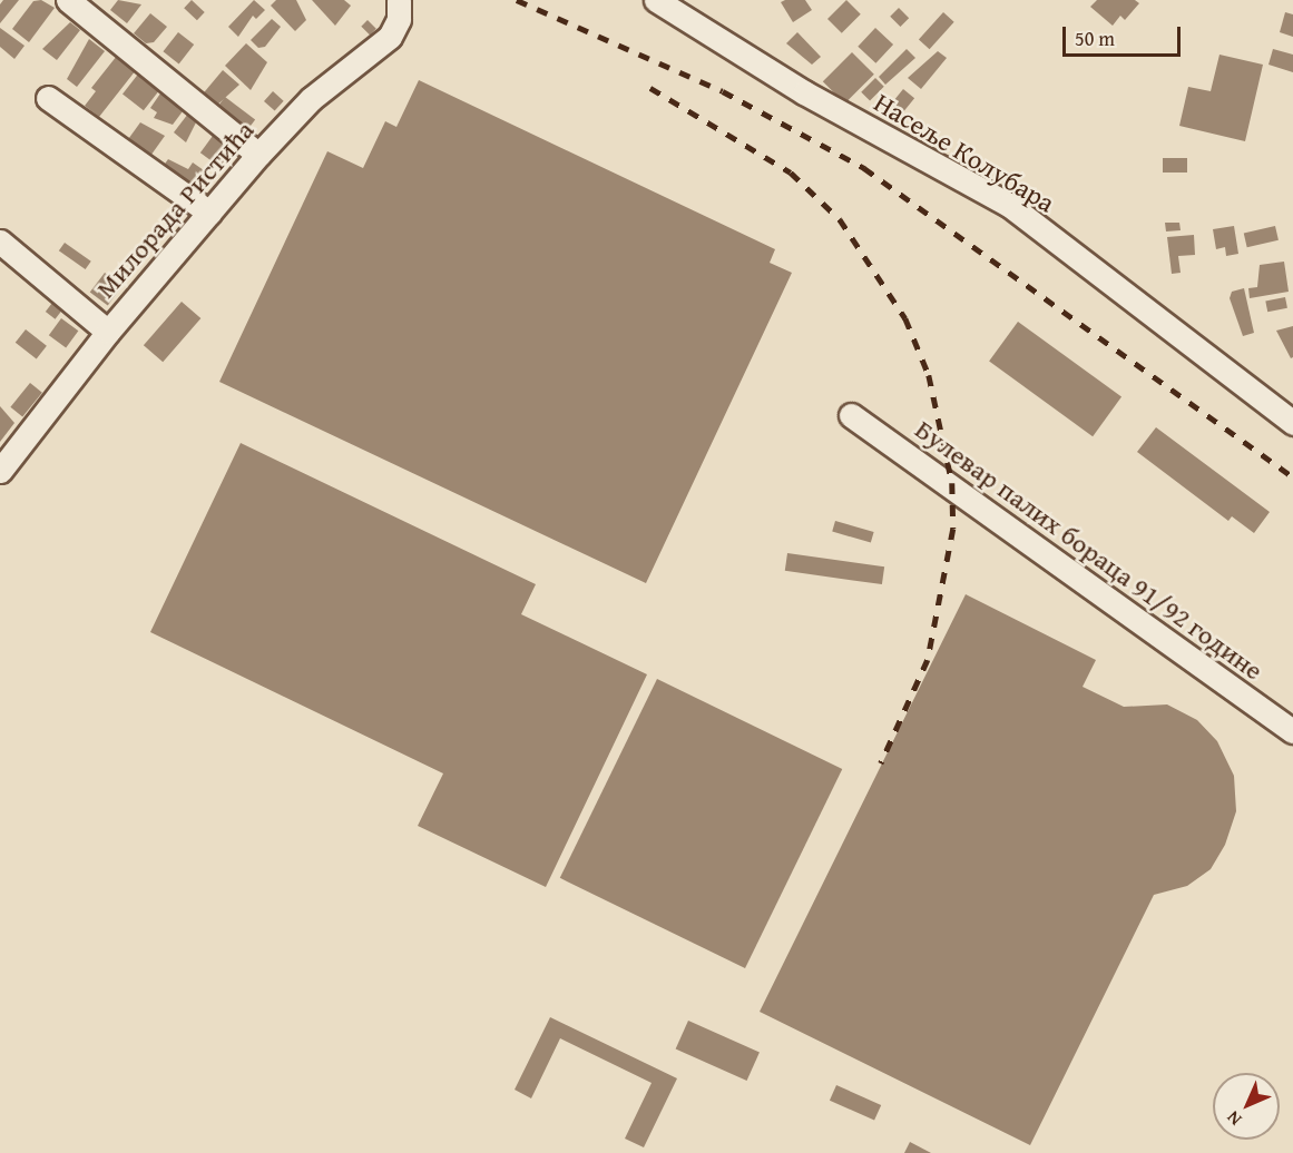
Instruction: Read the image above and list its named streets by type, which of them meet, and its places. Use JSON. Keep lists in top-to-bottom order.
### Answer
{
  "streets": {
    "street": ["Насеље Колубара", "Милорада Ристића", "Булевар палих бораца 91/92 године"]
  },
  "scale_bar": "50 m",
  "north": "bottom left"
}
